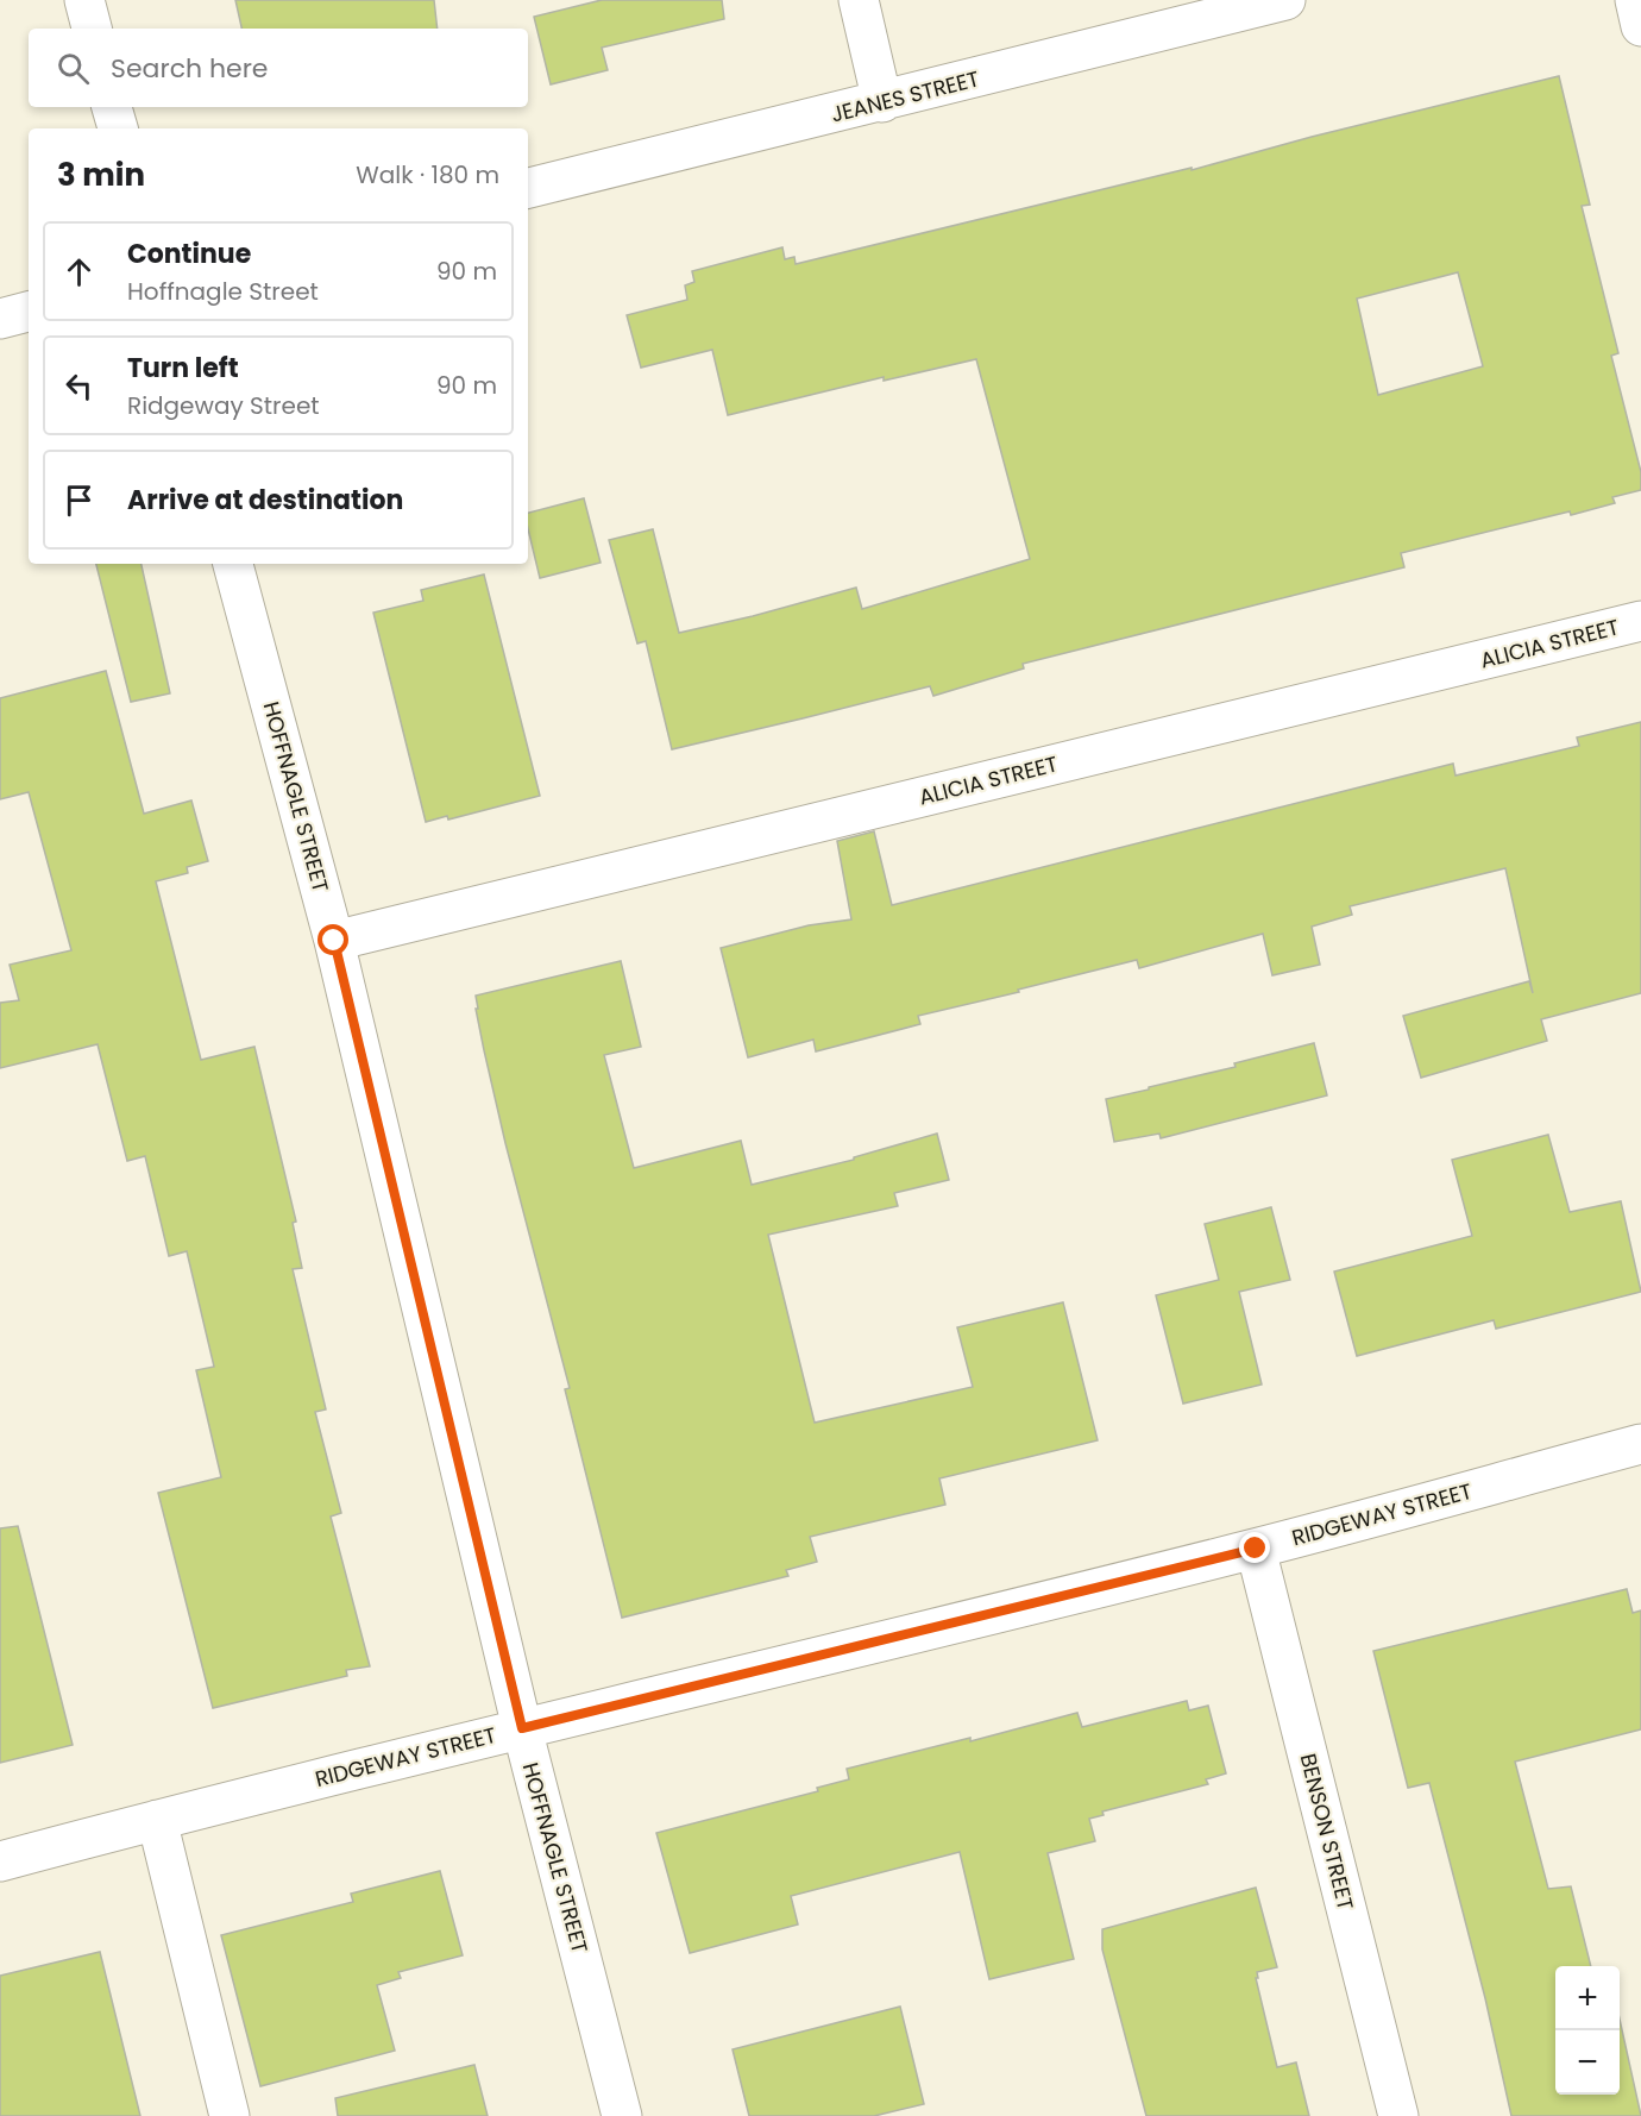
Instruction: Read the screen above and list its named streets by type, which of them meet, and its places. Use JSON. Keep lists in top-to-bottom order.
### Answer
{
  "streets": {
    "street": [
      "JEANES STREET",
      "ALICIA STREET",
      "HOFFNAGLE STREET",
      "RIDGEWAY STREET",
      "BENSON STREET"
    ]
  },
  "crossings": [
    ["ALICIA STREET", "HOFFNAGLE STREET"],
    ["HOFFNAGLE STREET", "RIDGEWAY STREET"],
    ["RIDGEWAY STREET", "BENSON STREET"]
  ],
  "page": {
    "search": "Search here",
    "heading": ["3 min", "Walk · 180 m"],
    "list": [
      ["Continue", "Hoffnagle Street", "90 m"],
      ["Turn left", "Ridgeway Street", "90 m"],
      "Arrive at destination"
    ],
    "map_buttons": ["+", "−"]
  }
}
